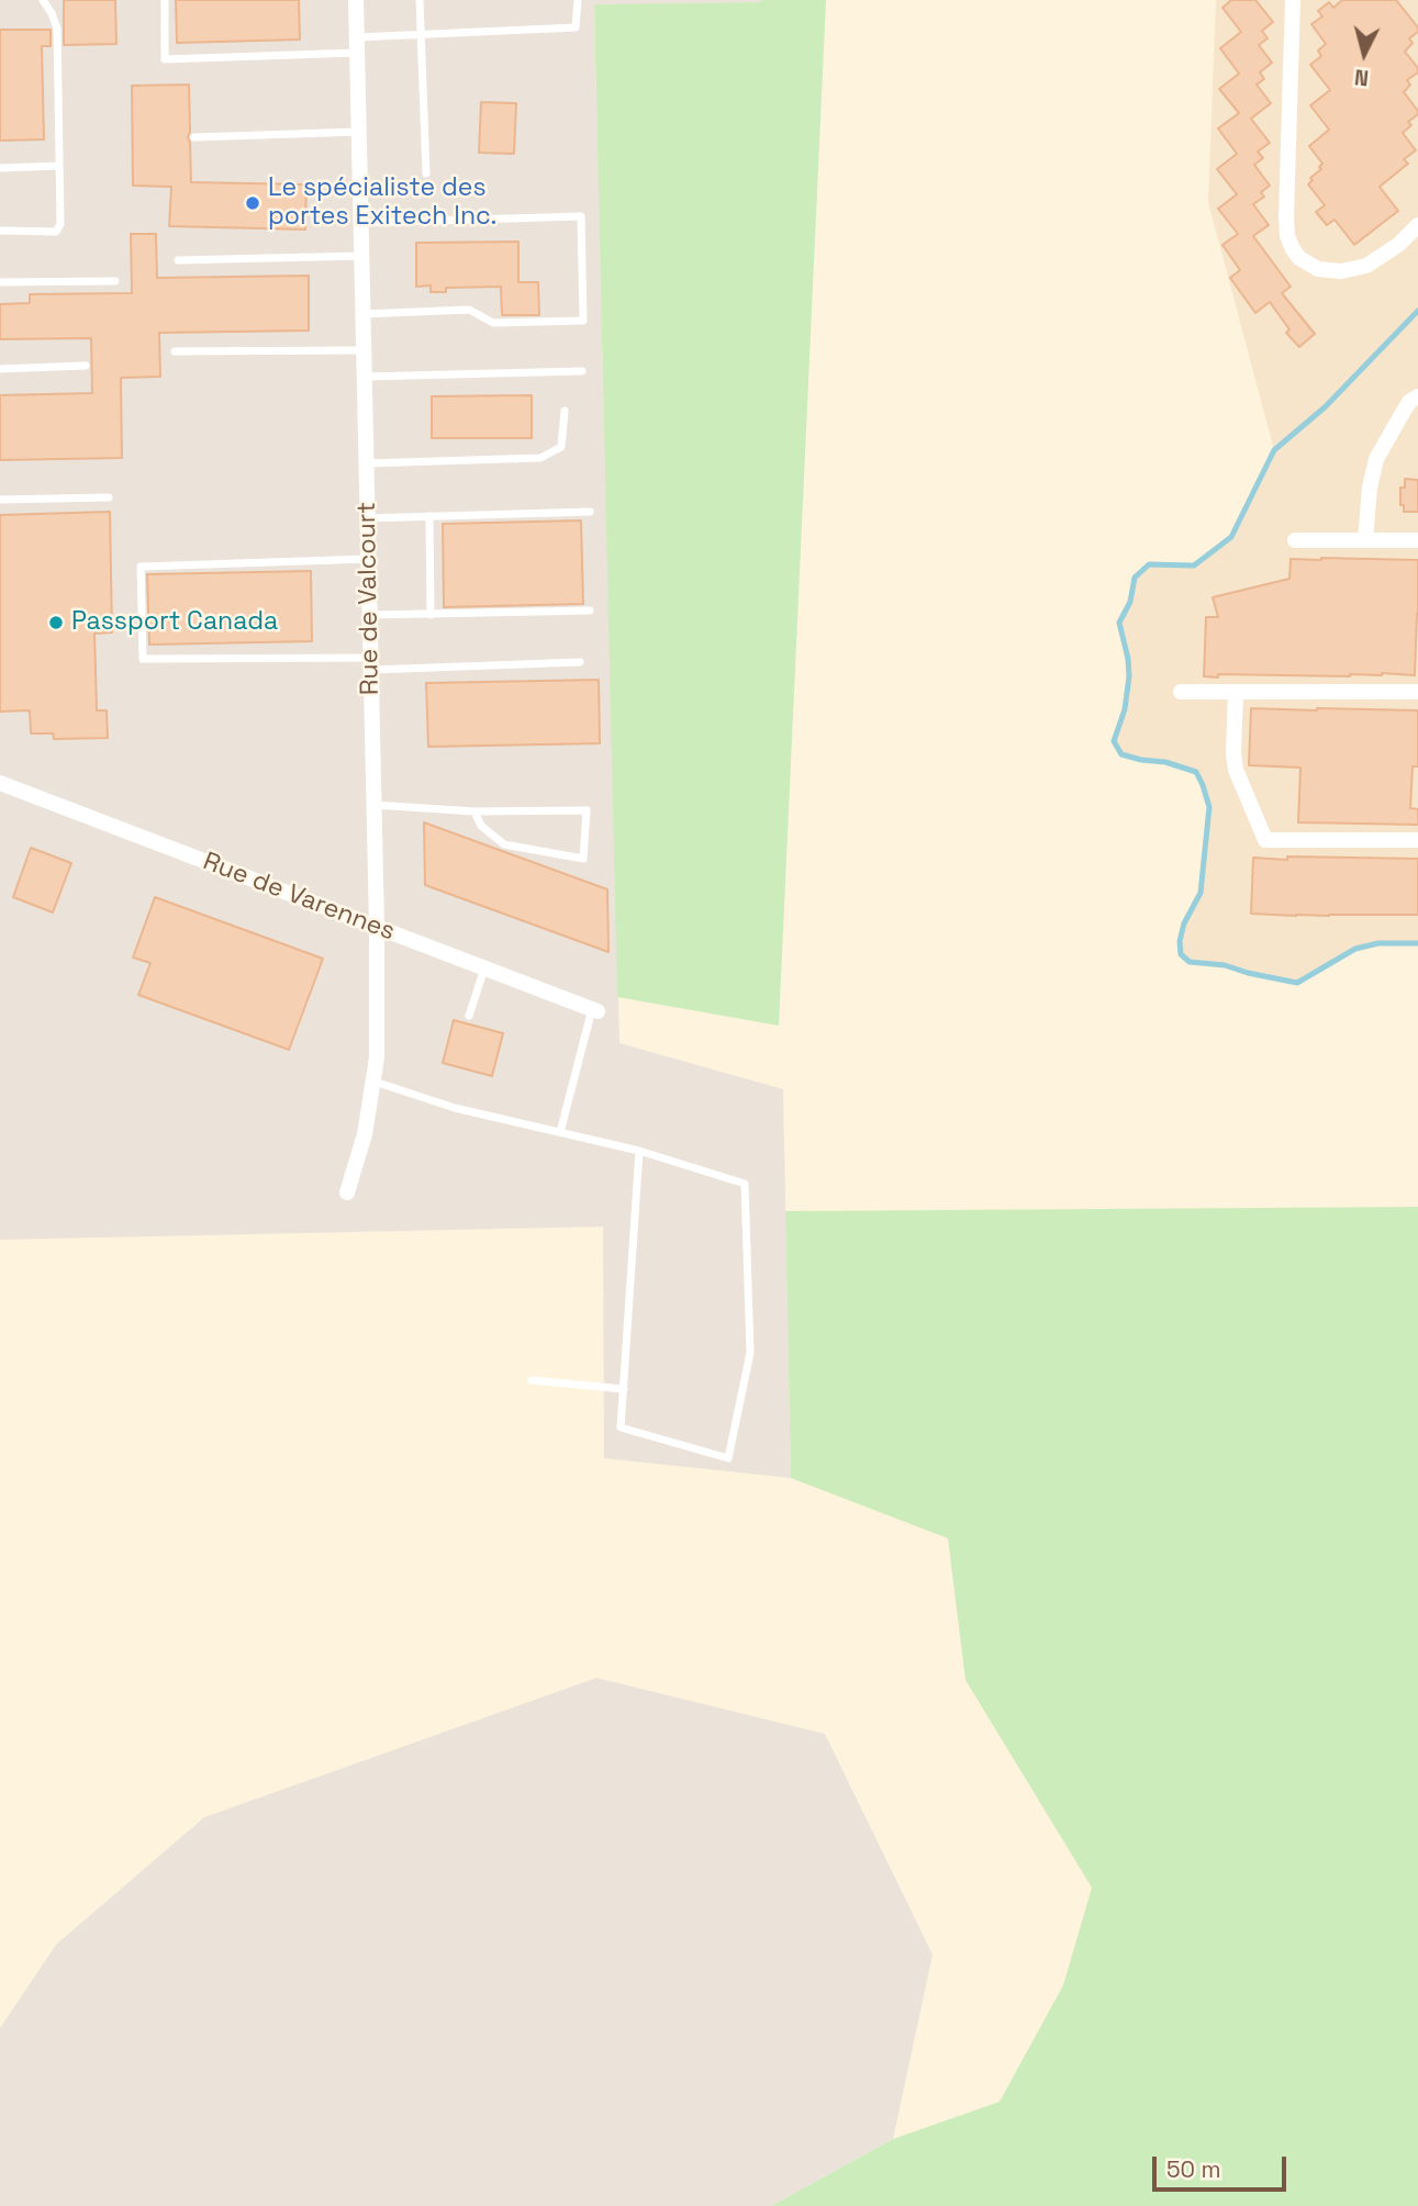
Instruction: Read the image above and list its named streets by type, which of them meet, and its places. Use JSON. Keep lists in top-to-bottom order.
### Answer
{
  "streets": {
    "street": ["Rue de Valcourt", "Rue de Varennes"]
  },
  "crossings": [
    ["Rue de Valcourt", "Rue de Varennes"]
  ],
  "places": ["Le spécialiste des portes Exitech Inc.", "Passport Canada"],
  "scale_bar": "50 m",
  "north": "bottom"
}
